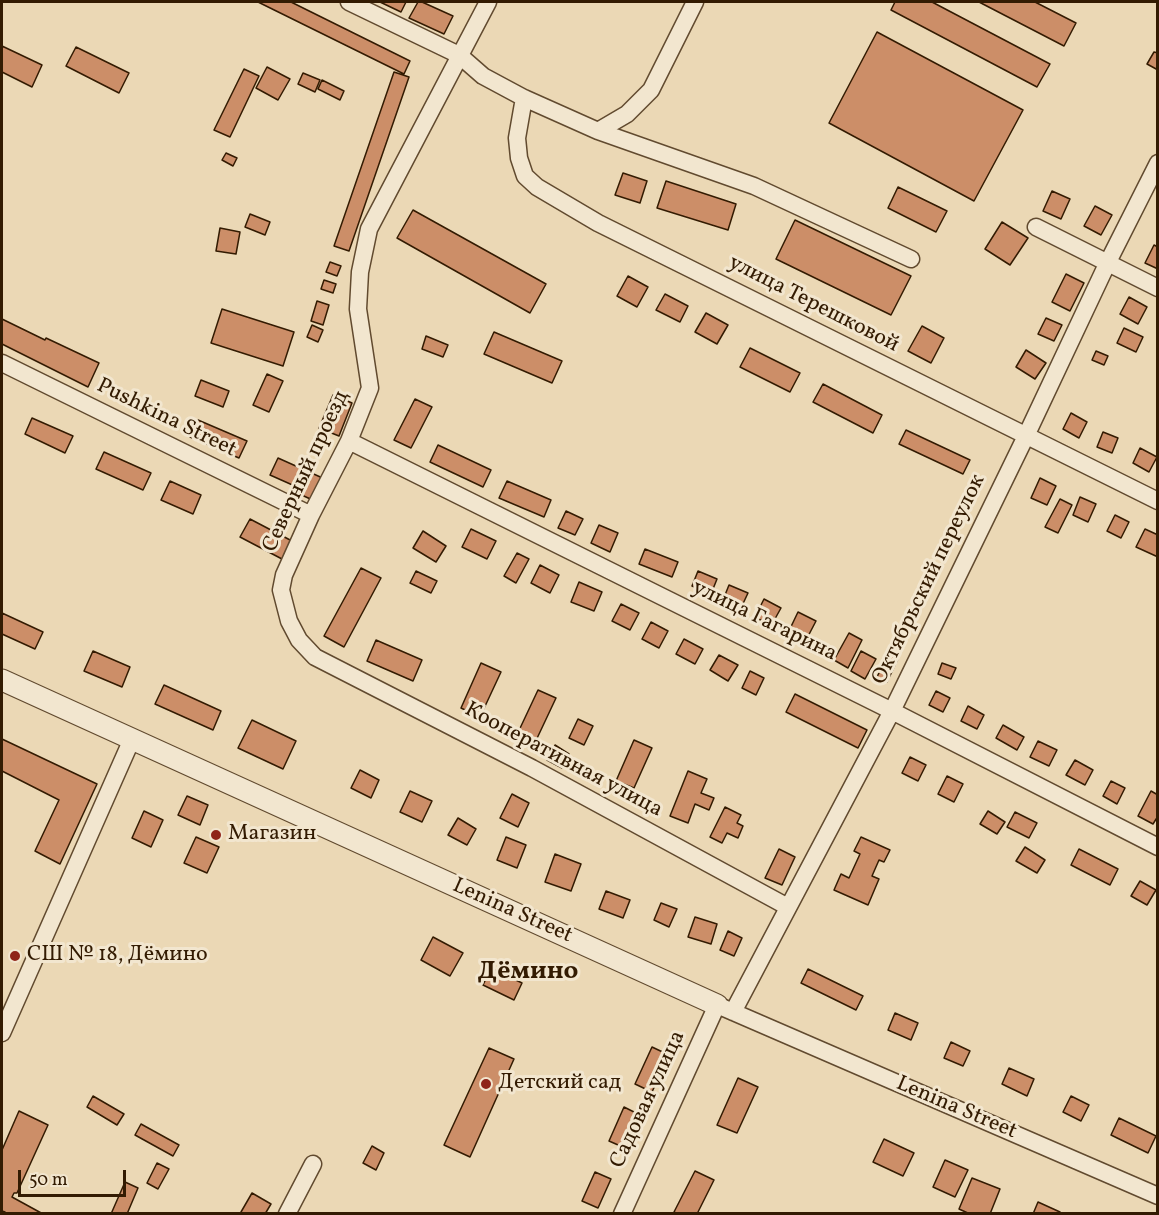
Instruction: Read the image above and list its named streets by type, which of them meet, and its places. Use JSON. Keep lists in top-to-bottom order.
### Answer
{
  "streets": {
    "street": [
      "улица Терешковой",
      "Pushkina Street",
      "Северный проезд",
      "Октябрьский переулок",
      "улица Гагарина",
      "Кооперативная улица",
      "Lenina Street",
      "Садовая улица"
    ]
  },
  "crossings": [
    ["улица Терешковой", "Октябрьский переулок"],
    ["Pushkina Street", "Северный проезд"],
    ["Северный проезд", "улица Гагарина"],
    ["Северный проезд", "Кооперативная улица"],
    ["Октябрьский переулок", "улица Гагарина"],
    ["Октябрьский переулок", "Кооперативная улица"],
    ["Октябрьский переулок", "Lenina Street"],
    ["Октябрьский переулок", "Садовая улица"],
    ["Lenina Street", "Садовая улица"]
  ],
  "districts": ["Дёмино"],
  "places": ["Магазин", "СШ № 18, Дёмино", "Детский сад"],
  "scale_bar": "50 m"
}
